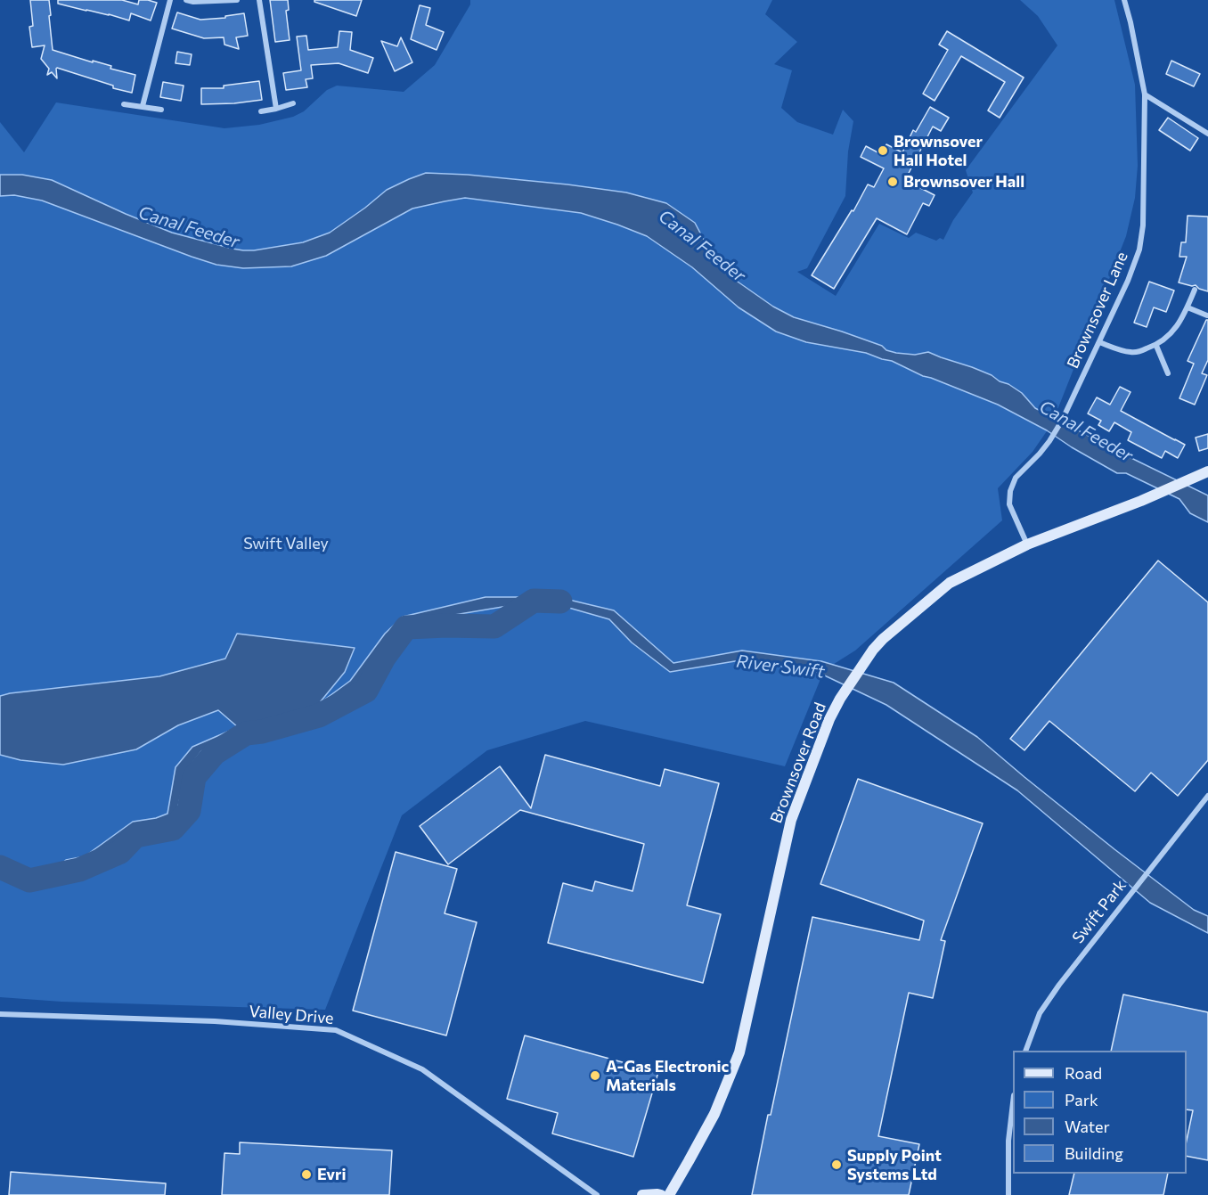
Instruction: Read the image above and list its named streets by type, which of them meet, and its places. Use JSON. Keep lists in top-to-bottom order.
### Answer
{
  "streets": {
    "street": [
      "Brownsover Lane",
      "Brownsover Road",
      "Swift Park",
      "Valley Drive"
    ]
  },
  "crossings": [
    ["Brownsover Lane", "Brownsover Road"]
  ],
  "water": ["Canal Feeder", "River Swift"],
  "parks": ["Swift Valley"],
  "places": [
    "Brownsover Hall Hotel",
    "Brownsover Hall",
    "A-Gas Electronic Materials",
    "Supply Point Systems Ltd",
    "Evri"
  ],
  "legend": [
    "Road",
    "Park",
    "Water",
    "Building"
  ]
}
